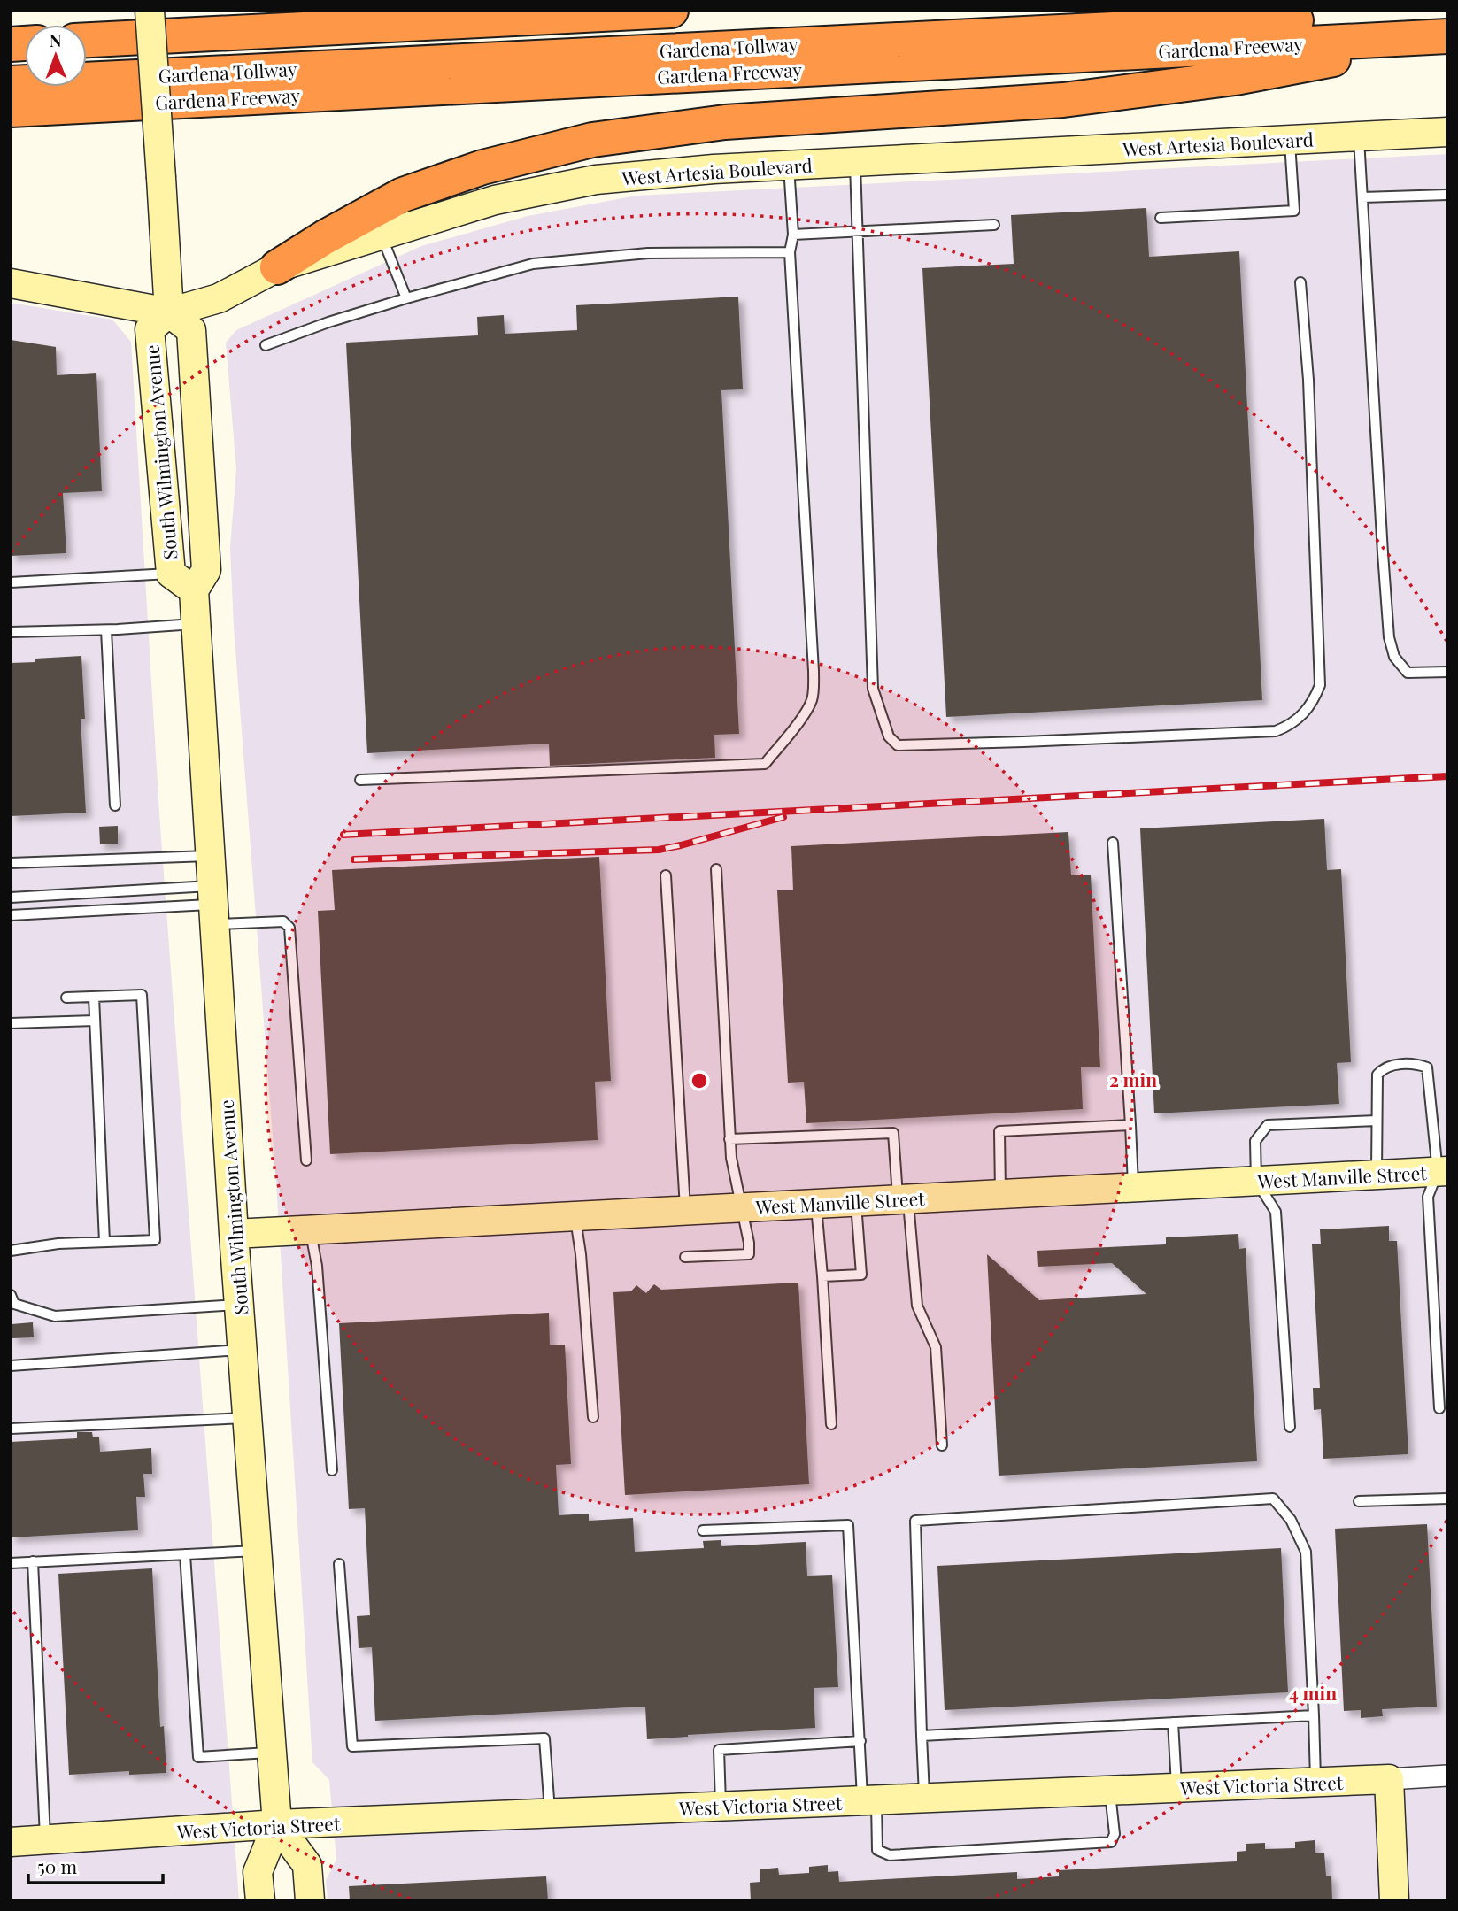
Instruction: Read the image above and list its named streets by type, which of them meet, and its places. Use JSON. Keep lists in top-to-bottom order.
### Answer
{
  "streets": {
    "highway": ["Gardena Tollway", "Gardena Freeway"],
    "main road": [
      "West Artesia Boulevard",
      "South Wilmington Avenue",
      "West Manville Street",
      "West Victoria Street"
    ]
  },
  "crossings": [
    ["West Artesia Boulevard", "South Wilmington Avenue"],
    ["South Wilmington Avenue", "West Manville Street"],
    ["South Wilmington Avenue", "West Victoria Street"]
  ],
  "scale_bar": "50 m",
  "north": "top",
  "rings": ["2 min", "4 min"]
}
